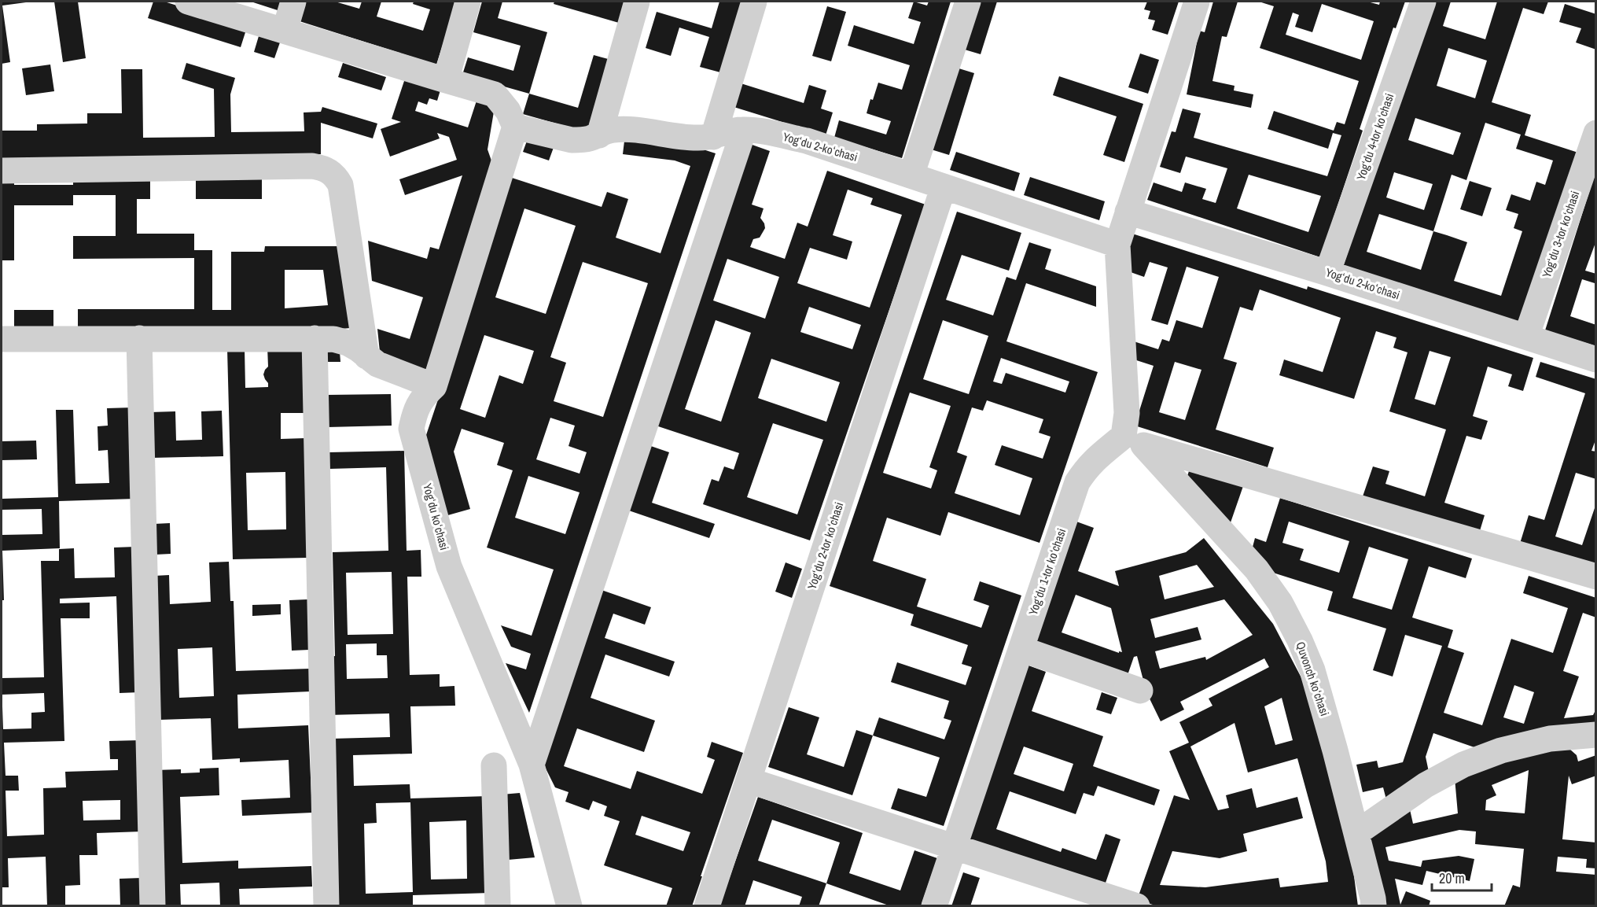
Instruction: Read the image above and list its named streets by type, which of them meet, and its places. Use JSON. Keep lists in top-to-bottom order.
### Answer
{
  "streets": {
    "street": [
      "Yogʻdu 4-tor koʻchasi",
      "Yogʻdu 2-koʻchasi",
      "Yogʻdu 3-tor koʻchasi",
      "Yogʻdu koʻchasi",
      "Yogʻdu 2-tor koʻchasi",
      "Yogʻdu 1-tor koʻchasi",
      "Quvonch koʻchasi"
    ]
  },
  "crossings": [
    ["Yogʻdu 4-tor koʻchasi", "Yogʻdu 2-koʻchasi"],
    ["Yogʻdu 2-koʻchasi", "Yogʻdu 3-tor koʻchasi"],
    ["Yogʻdu 2-koʻchasi", "Yogʻdu koʻchasi"],
    ["Yogʻdu 2-koʻchasi", "Yogʻdu 2-tor koʻchasi"],
    ["Yogʻdu 1-tor koʻchasi", "Quvonch koʻchasi"]
  ],
  "scale_bar": "20 m"
}
